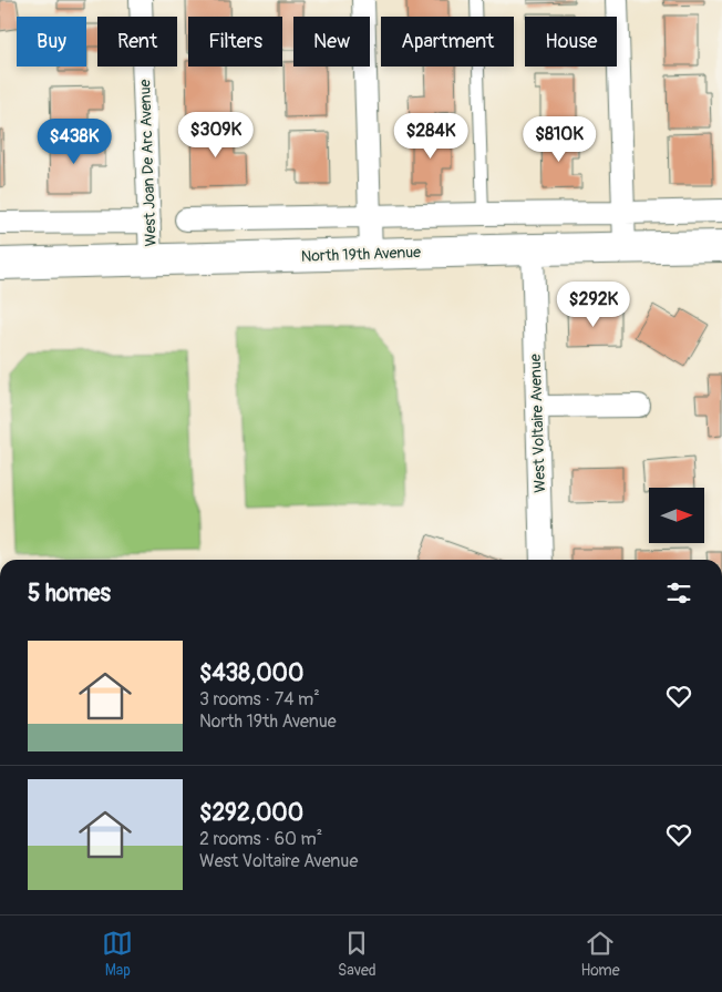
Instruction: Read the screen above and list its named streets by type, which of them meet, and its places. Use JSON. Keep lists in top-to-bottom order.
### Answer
{
  "streets": {
    "main road": ["North 19th Avenue"],
    "street": ["West Joan De Arc Avenue", "West Voltaire Avenue"]
  },
  "crossings": [
    ["West Joan De Arc Avenue", "North 19th Avenue"],
    ["North 19th Avenue", "West Voltaire Avenue"]
  ],
  "north": "right",
  "page": {
    "chip": [
      "Buy",
      "Rent",
      "Filters",
      "New",
      "Apartment",
      "House"
    ],
    "price": [
      "$309K",
      "$284K",
      "$810K",
      "$438K",
      "$292K"
    ],
    "heading": "5 homes",
    "list": [
      {
        "name": "$438,000",
        "note": "3 rooms · 74 m² · North 19th Avenue"
      },
      {
        "name": "$292,000",
        "note": "2 rooms · 60 m² · West Voltaire Avenue"
      }
    ],
    "tabs": ["Map", "Saved", "Home"]
  }
}
